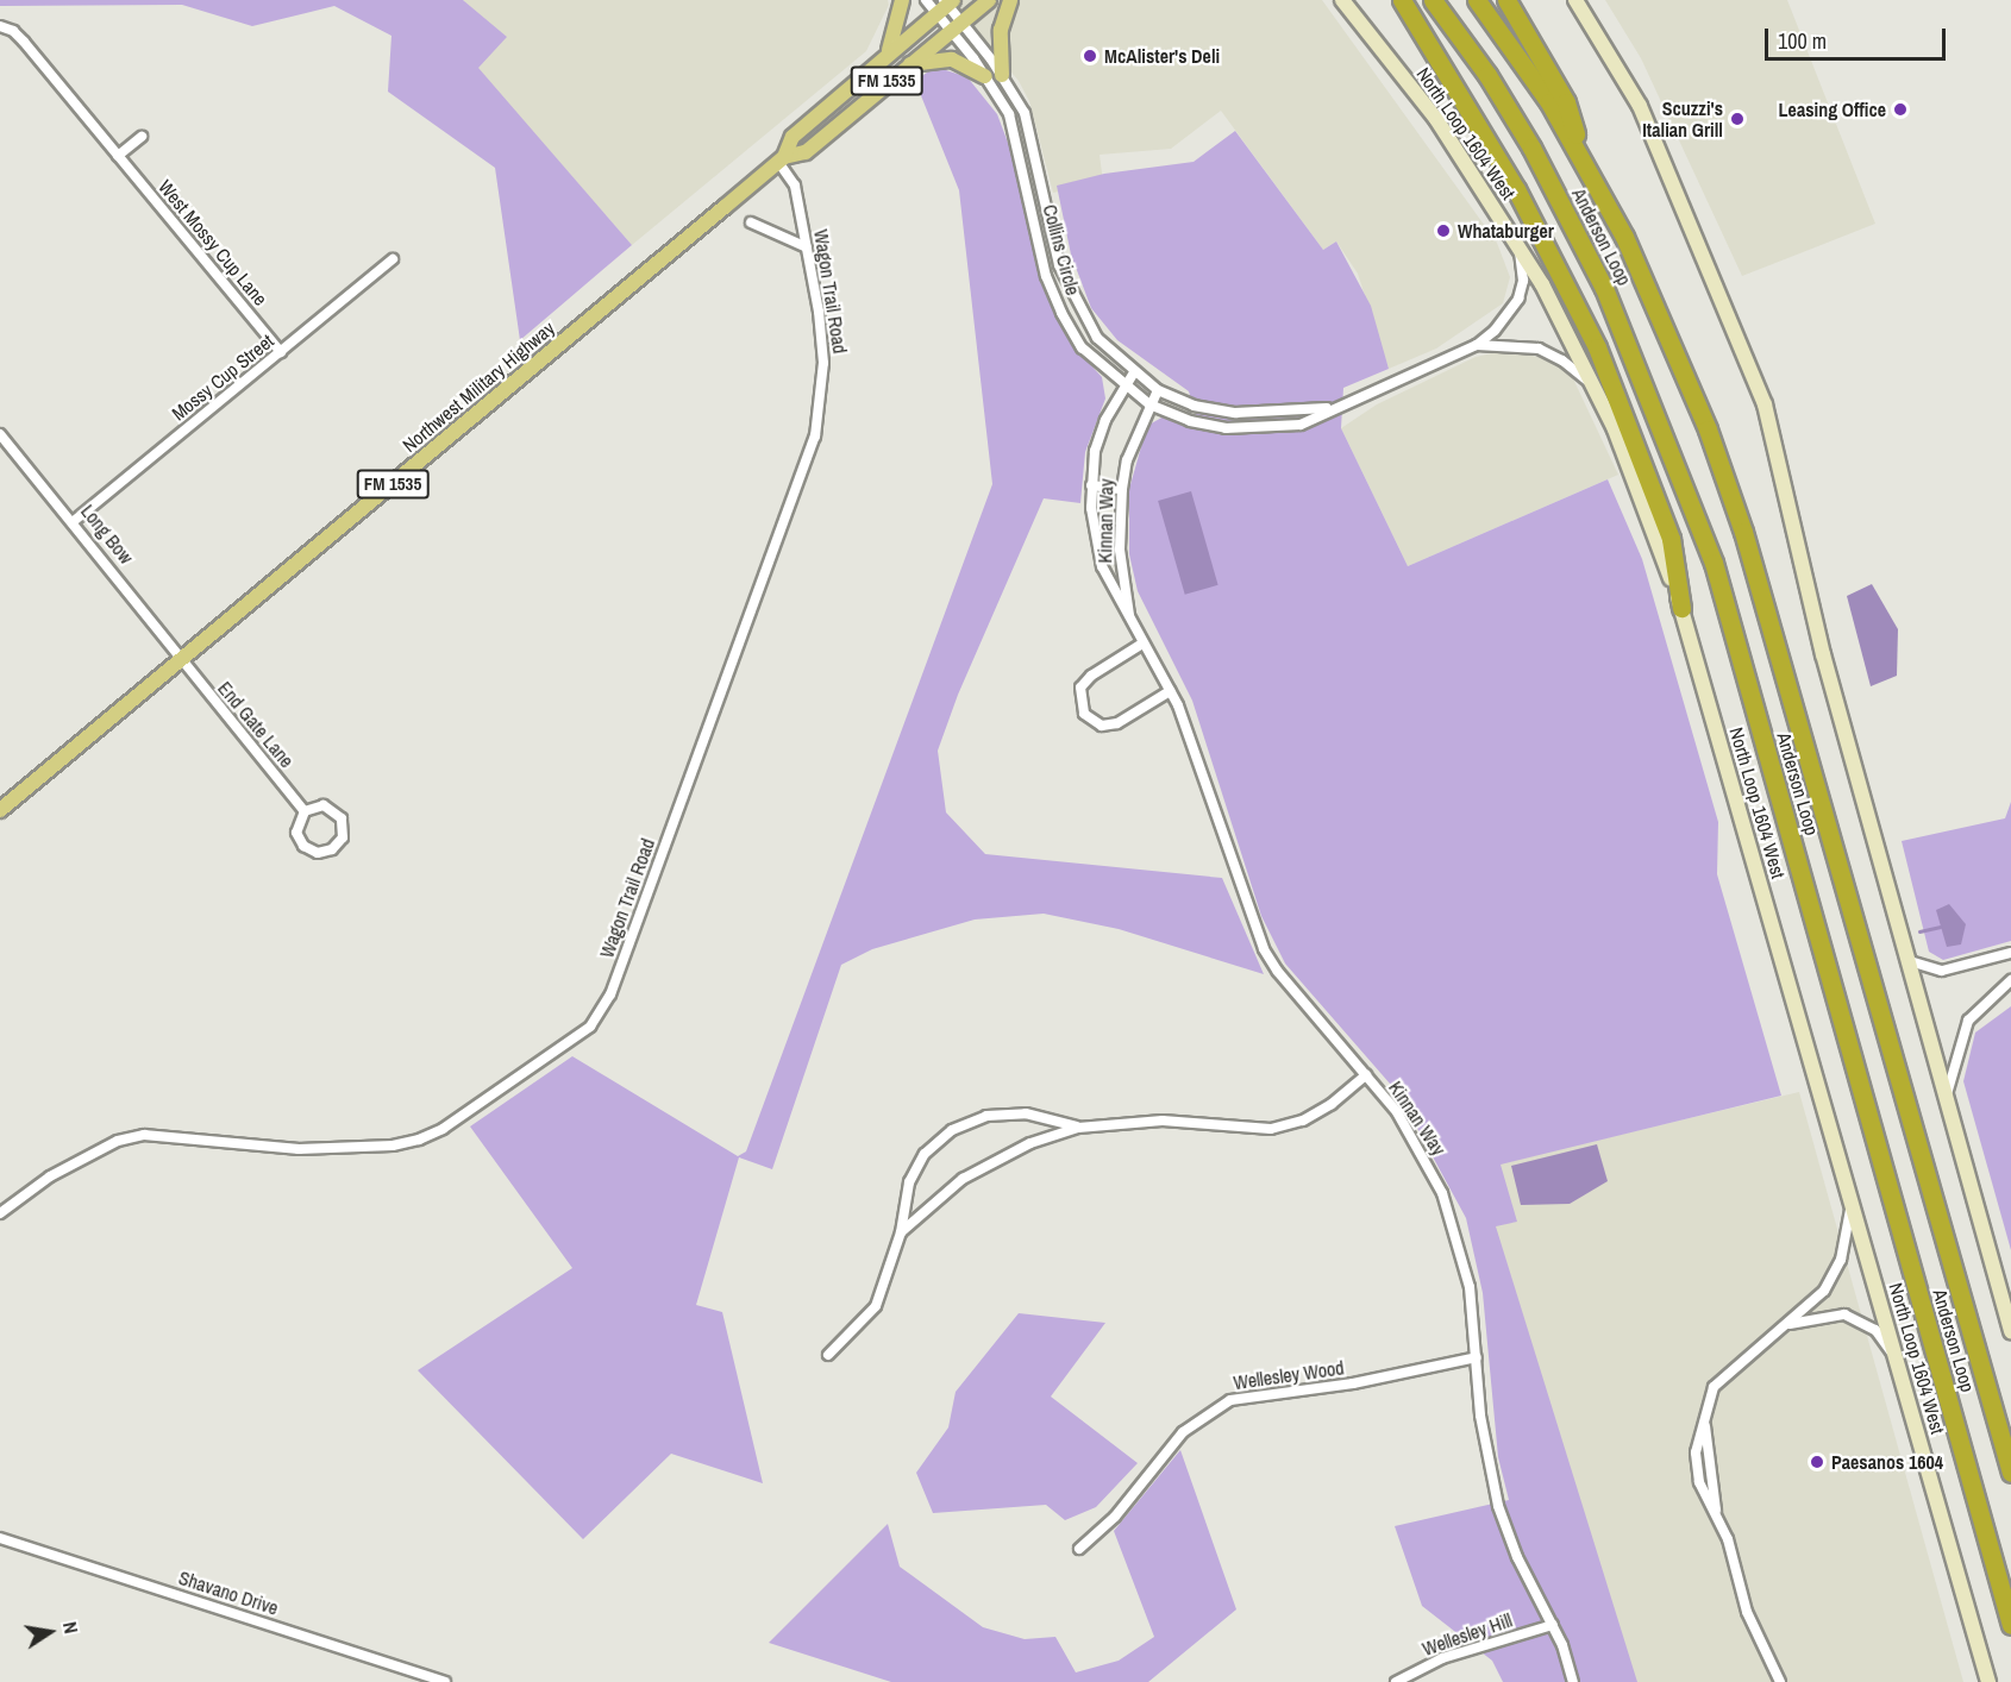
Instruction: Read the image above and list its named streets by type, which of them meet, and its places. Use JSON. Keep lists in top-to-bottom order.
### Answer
{
  "streets": {
    "highway": ["Anderson Loop"],
    "main road": ["FM 1535", "North Loop 1604 West", "Northwest Military Highway"],
    "street": [
      "West Mossy Cup Lane",
      "Collins Circle",
      "Wagon Trail Road",
      "Mossy Cup Street",
      "Kinnan Way",
      "Long Bow",
      "End Gate Lane",
      "Wellesley Wood",
      "Shavano Drive",
      "Wellesley Hill"
    ]
  },
  "crossings": [
    ["North Loop 1604 West", "Collins Circle"],
    ["West Mossy Cup Lane", "Mossy Cup Street"],
    ["Collins Circle", "Northwest Military Highway"],
    ["Collins Circle", "Kinnan Way"],
    ["Wagon Trail Road", "Northwest Military Highway"],
    ["Mossy Cup Street", "Long Bow"],
    ["Northwest Military Highway", "Long Bow"],
    ["Northwest Military Highway", "End Gate Lane"],
    ["Kinnan Way", "Wellesley Wood"],
    ["Kinnan Way", "Wellesley Hill"],
    ["Long Bow", "End Gate Lane"]
  ],
  "places": [
    "McAlister's Deli",
    "Leasing Office",
    "Scuzzi's Italian Grill",
    "Whataburger",
    "Paesanos 1604"
  ],
  "scale_bar": "100 m",
  "north": "right"
}
